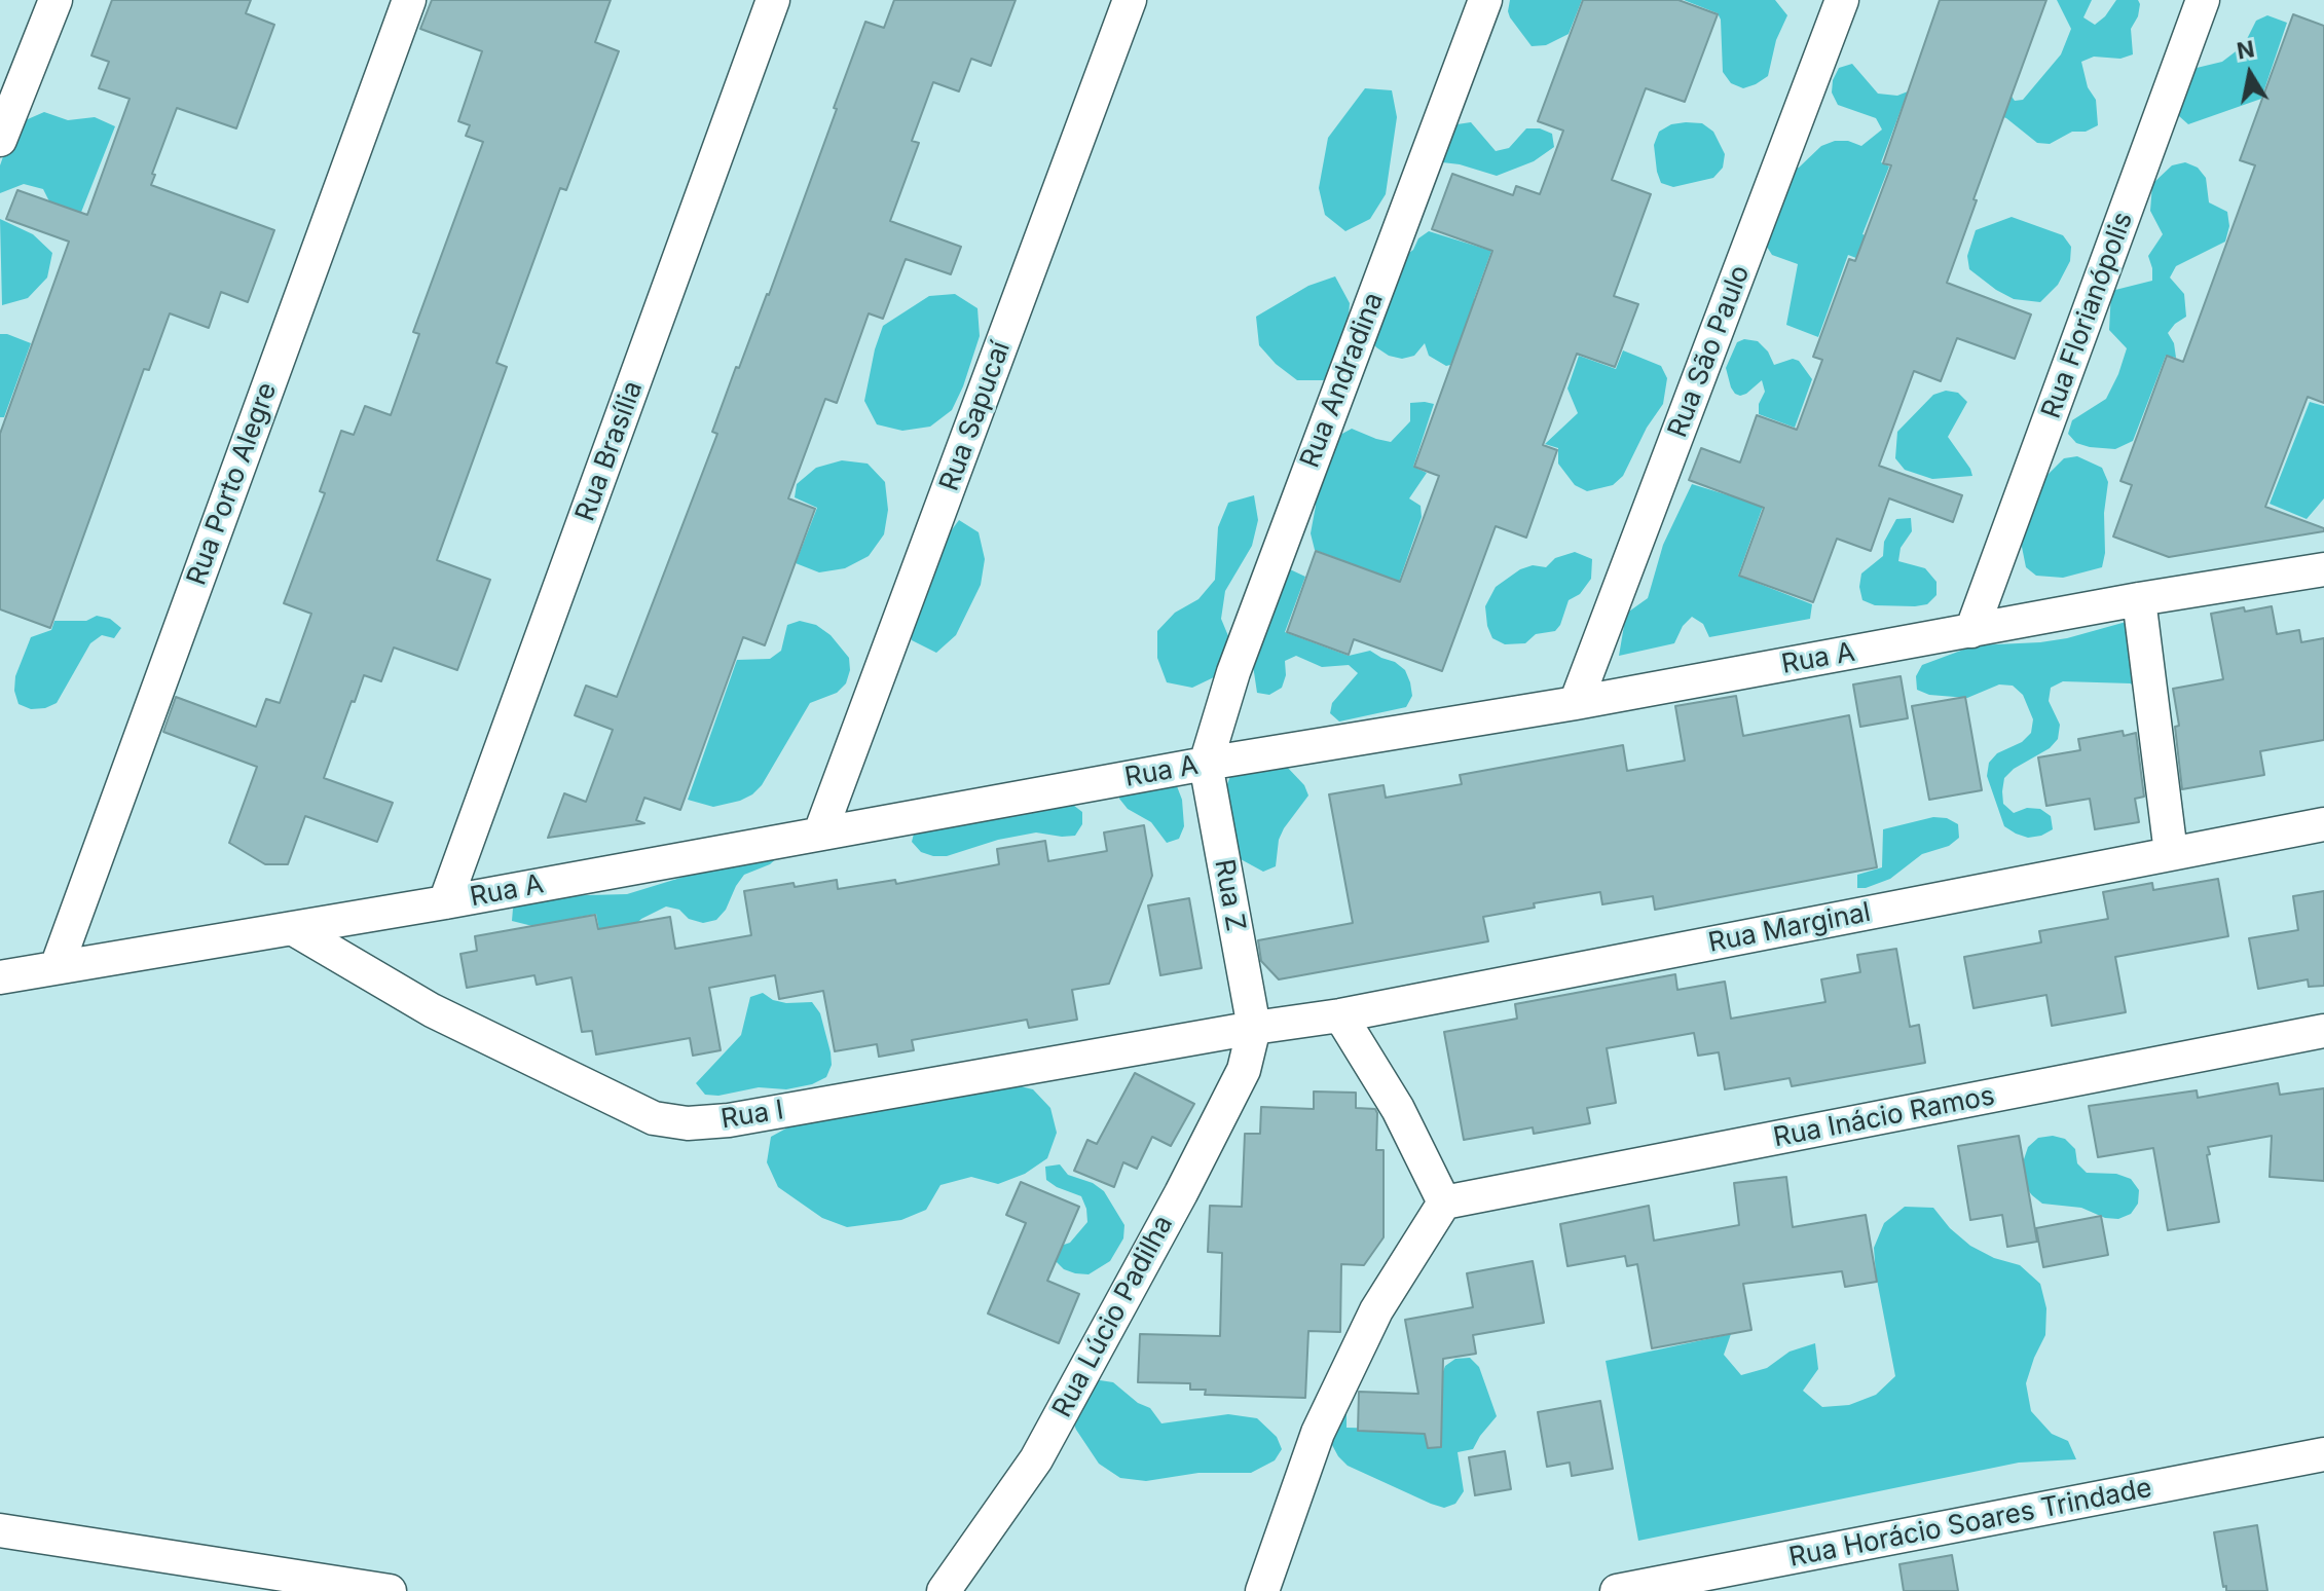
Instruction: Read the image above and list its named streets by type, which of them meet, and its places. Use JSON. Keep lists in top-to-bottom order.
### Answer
{
  "streets": {
    "street": [
      "Rua Florianópolis",
      "Rua São Paulo",
      "Rua Andradina",
      "Rua Sapucaí",
      "Rua Brasília",
      "Rua Porto Alegre",
      "Rua A",
      "Rua Z",
      "Rua Marginal",
      "Rua I",
      "Rua Inácio Ramos",
      "Rua Lúcio Padilha",
      "Rua Horácio Soares Trindade"
    ]
  },
  "crossings": [
    ["Rua Florianópolis", "Rua A"],
    ["Rua São Paulo", "Rua A"],
    ["Rua Andradina", "Rua A"],
    ["Rua Andradina", "Rua Z"],
    ["Rua Sapucaí", "Rua A"],
    ["Rua Brasília", "Rua A"],
    ["Rua Porto Alegre", "Rua A"],
    ["Rua A", "Rua Z"],
    ["Rua A", "Rua I"],
    ["Rua Z", "Rua Marginal"],
    ["Rua Z", "Rua I"],
    ["Rua Z", "Rua Lúcio Padilha"],
    ["Rua Marginal", "Rua I"],
    ["Rua Marginal", "Rua Lúcio Padilha"],
    ["Rua I", "Rua Lúcio Padilha"]
  ],
  "north": "top"
}
